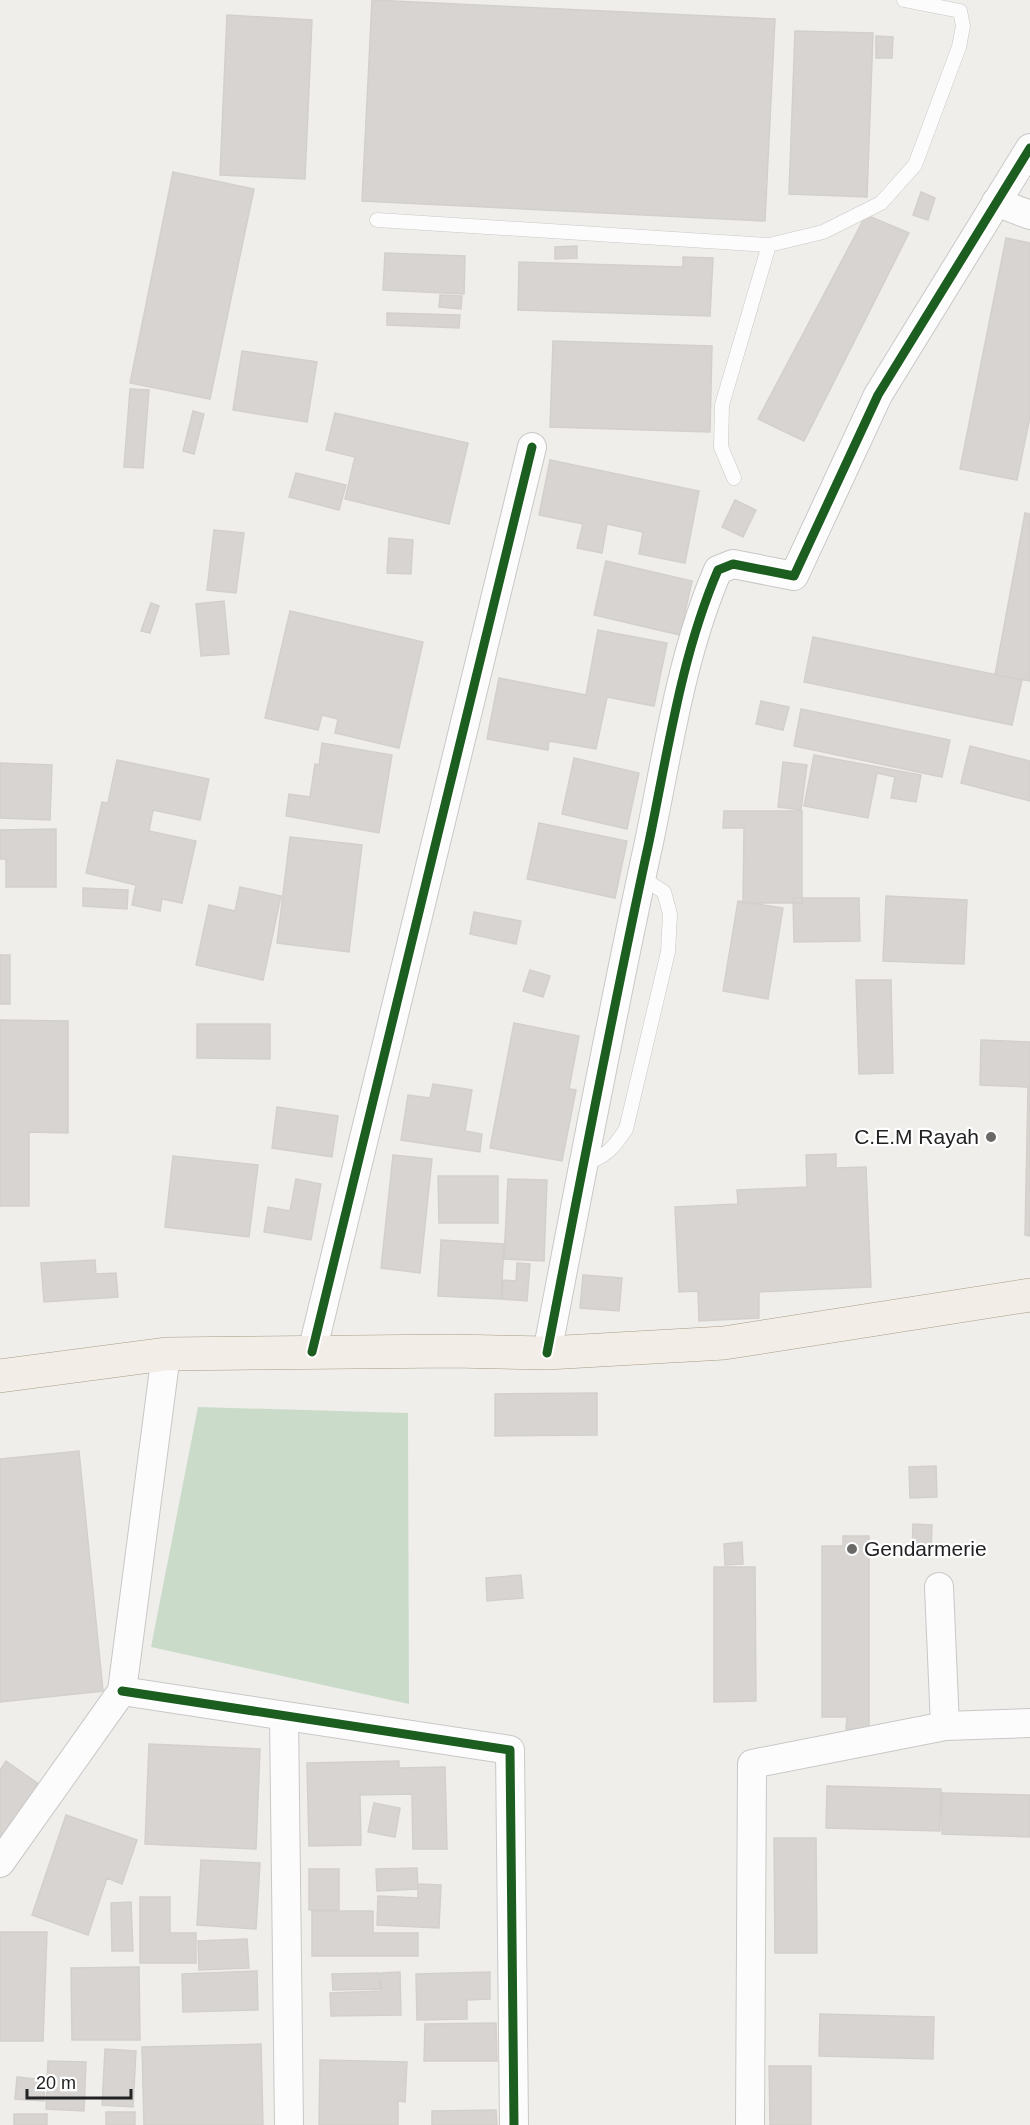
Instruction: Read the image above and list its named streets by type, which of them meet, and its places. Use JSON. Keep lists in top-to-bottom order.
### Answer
{
  "places": ["C.E.M Rayah", "Gendarmerie"],
  "scale_bar": "20 m"
}
